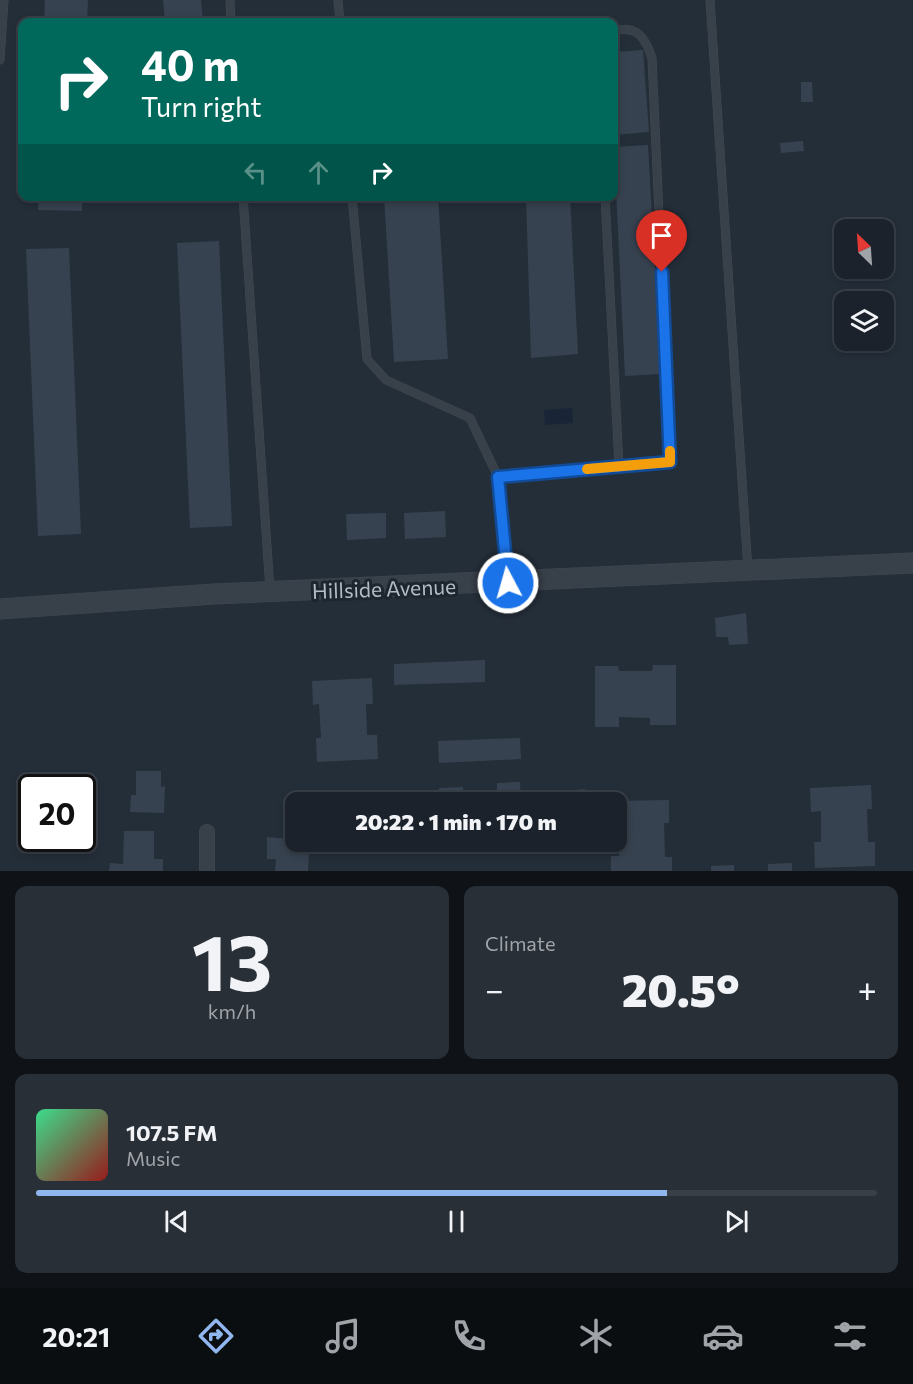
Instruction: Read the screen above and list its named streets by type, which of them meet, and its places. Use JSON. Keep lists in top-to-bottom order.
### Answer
{
  "streets": {
    "street": ["Hillside Avenue"]
  },
  "north": "top left",
  "page": {
    "turn": ["40 m", "Turn right"],
    "limit": "20",
    "trip": "20:22 · 1 min · 170 m",
    "tile": [
      ["13", "km/h"],
      "Climate"
    ],
    "heat": ["−", "20.5°", "+"],
    "song": ["107.5 FM", "Music"],
    "tabs": "20:21"
  }
}
